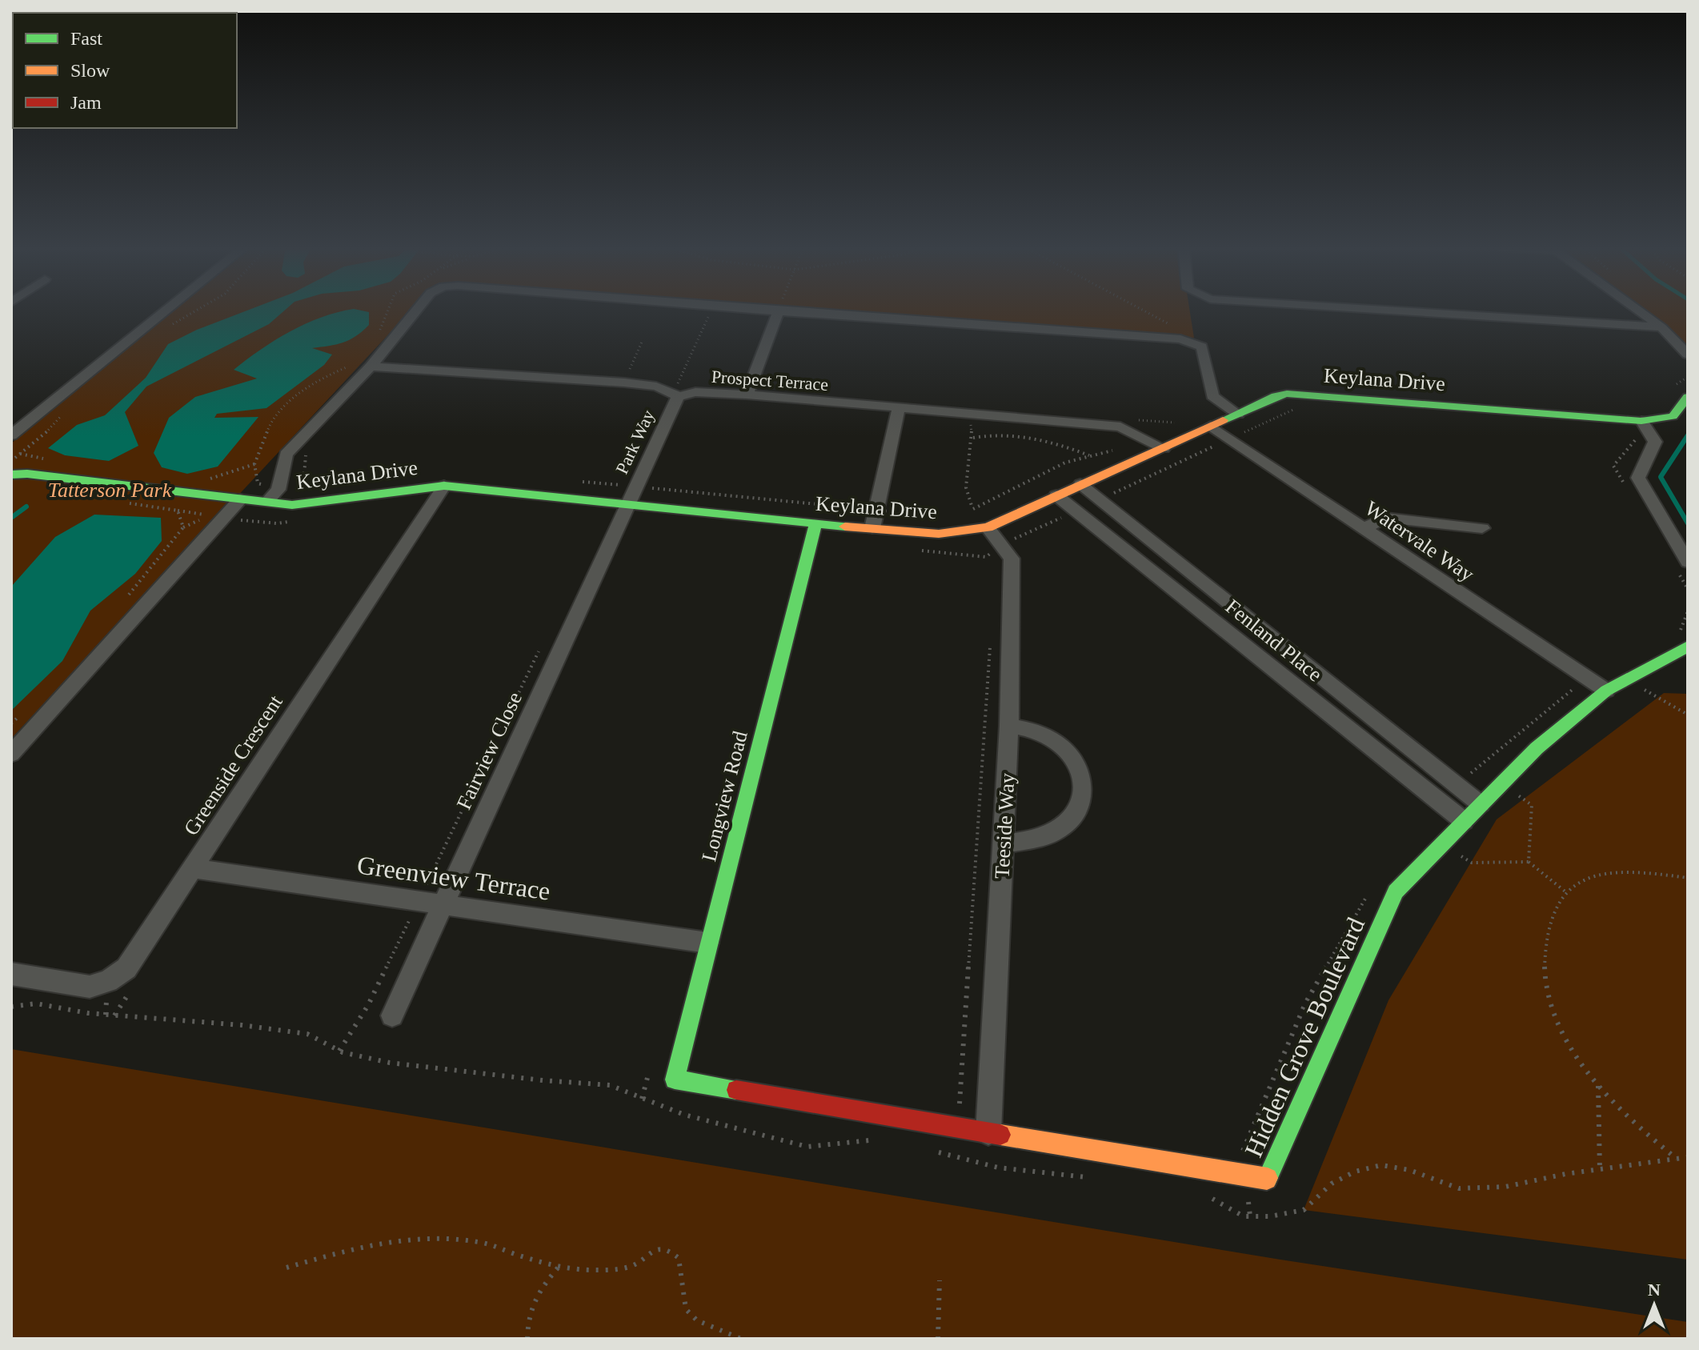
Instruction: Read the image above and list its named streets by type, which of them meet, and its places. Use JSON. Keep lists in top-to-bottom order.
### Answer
{
  "streets": {
    "street": [
      "Keylana Drive",
      "Prospect Terrace",
      "Park Way",
      "Watervale Way",
      "Fenland Place",
      "Fairview Close",
      "Greenside Crescent",
      "Longview Road",
      "Teeside Way",
      "Greenview Terrace",
      "Hidden Grove Boulevard"
    ]
  },
  "crossings": [
    ["Keylana Drive", "Prospect Terrace"],
    ["Keylana Drive", "Park Way"],
    ["Keylana Drive", "Watervale Way"],
    ["Keylana Drive", "Fenland Place"],
    ["Keylana Drive", "Fairview Close"],
    ["Keylana Drive", "Greenside Crescent"],
    ["Keylana Drive", "Longview Road"],
    ["Keylana Drive", "Teeside Way"],
    ["Prospect Terrace", "Park Way"],
    ["Park Way", "Fairview Close"],
    ["Watervale Way", "Hidden Grove Boulevard"],
    ["Fenland Place", "Hidden Grove Boulevard"],
    ["Fairview Close", "Greenview Terrace"],
    ["Greenside Crescent", "Greenview Terrace"],
    ["Longview Road", "Greenview Terrace"],
    ["Longview Road", "Hidden Grove Boulevard"],
    ["Teeside Way", "Hidden Grove Boulevard"]
  ],
  "parks": ["Tatterson Park"],
  "legend": ["Fast", "Slow", "Jam"],
  "north": "top"
}
